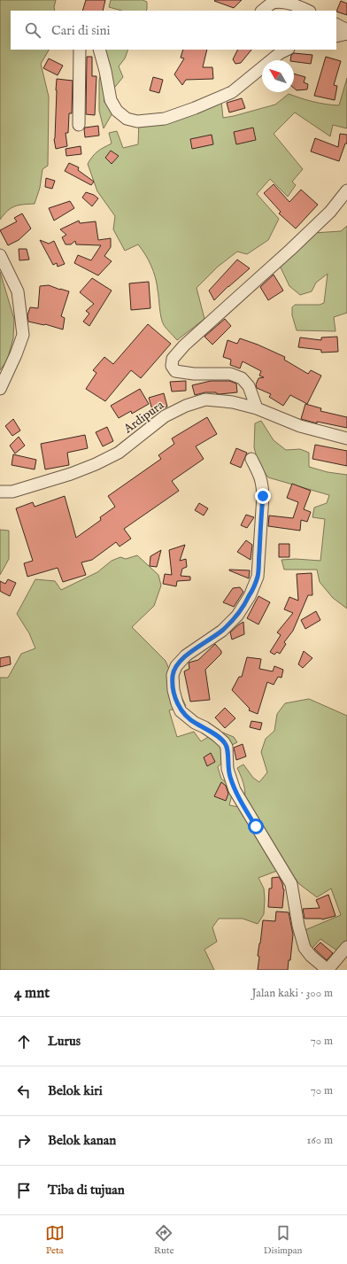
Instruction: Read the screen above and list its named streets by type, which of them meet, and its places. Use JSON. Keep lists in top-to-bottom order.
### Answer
{
  "streets": {
    "street": ["Ardipura"]
  },
  "north": "top left",
  "page": {
    "search": "Cari di sini",
    "heading": ["4 mnt", "Jalan kaki · 300 m"],
    "list": [
      ["Lurus", "70 m"],
      ["Belok kiri", "70 m"],
      ["Belok kanan", "160 m"],
      "Tiba di tujuan"
    ],
    "nav": ["Peta", "Rute", "Disimpan"]
  }
}
